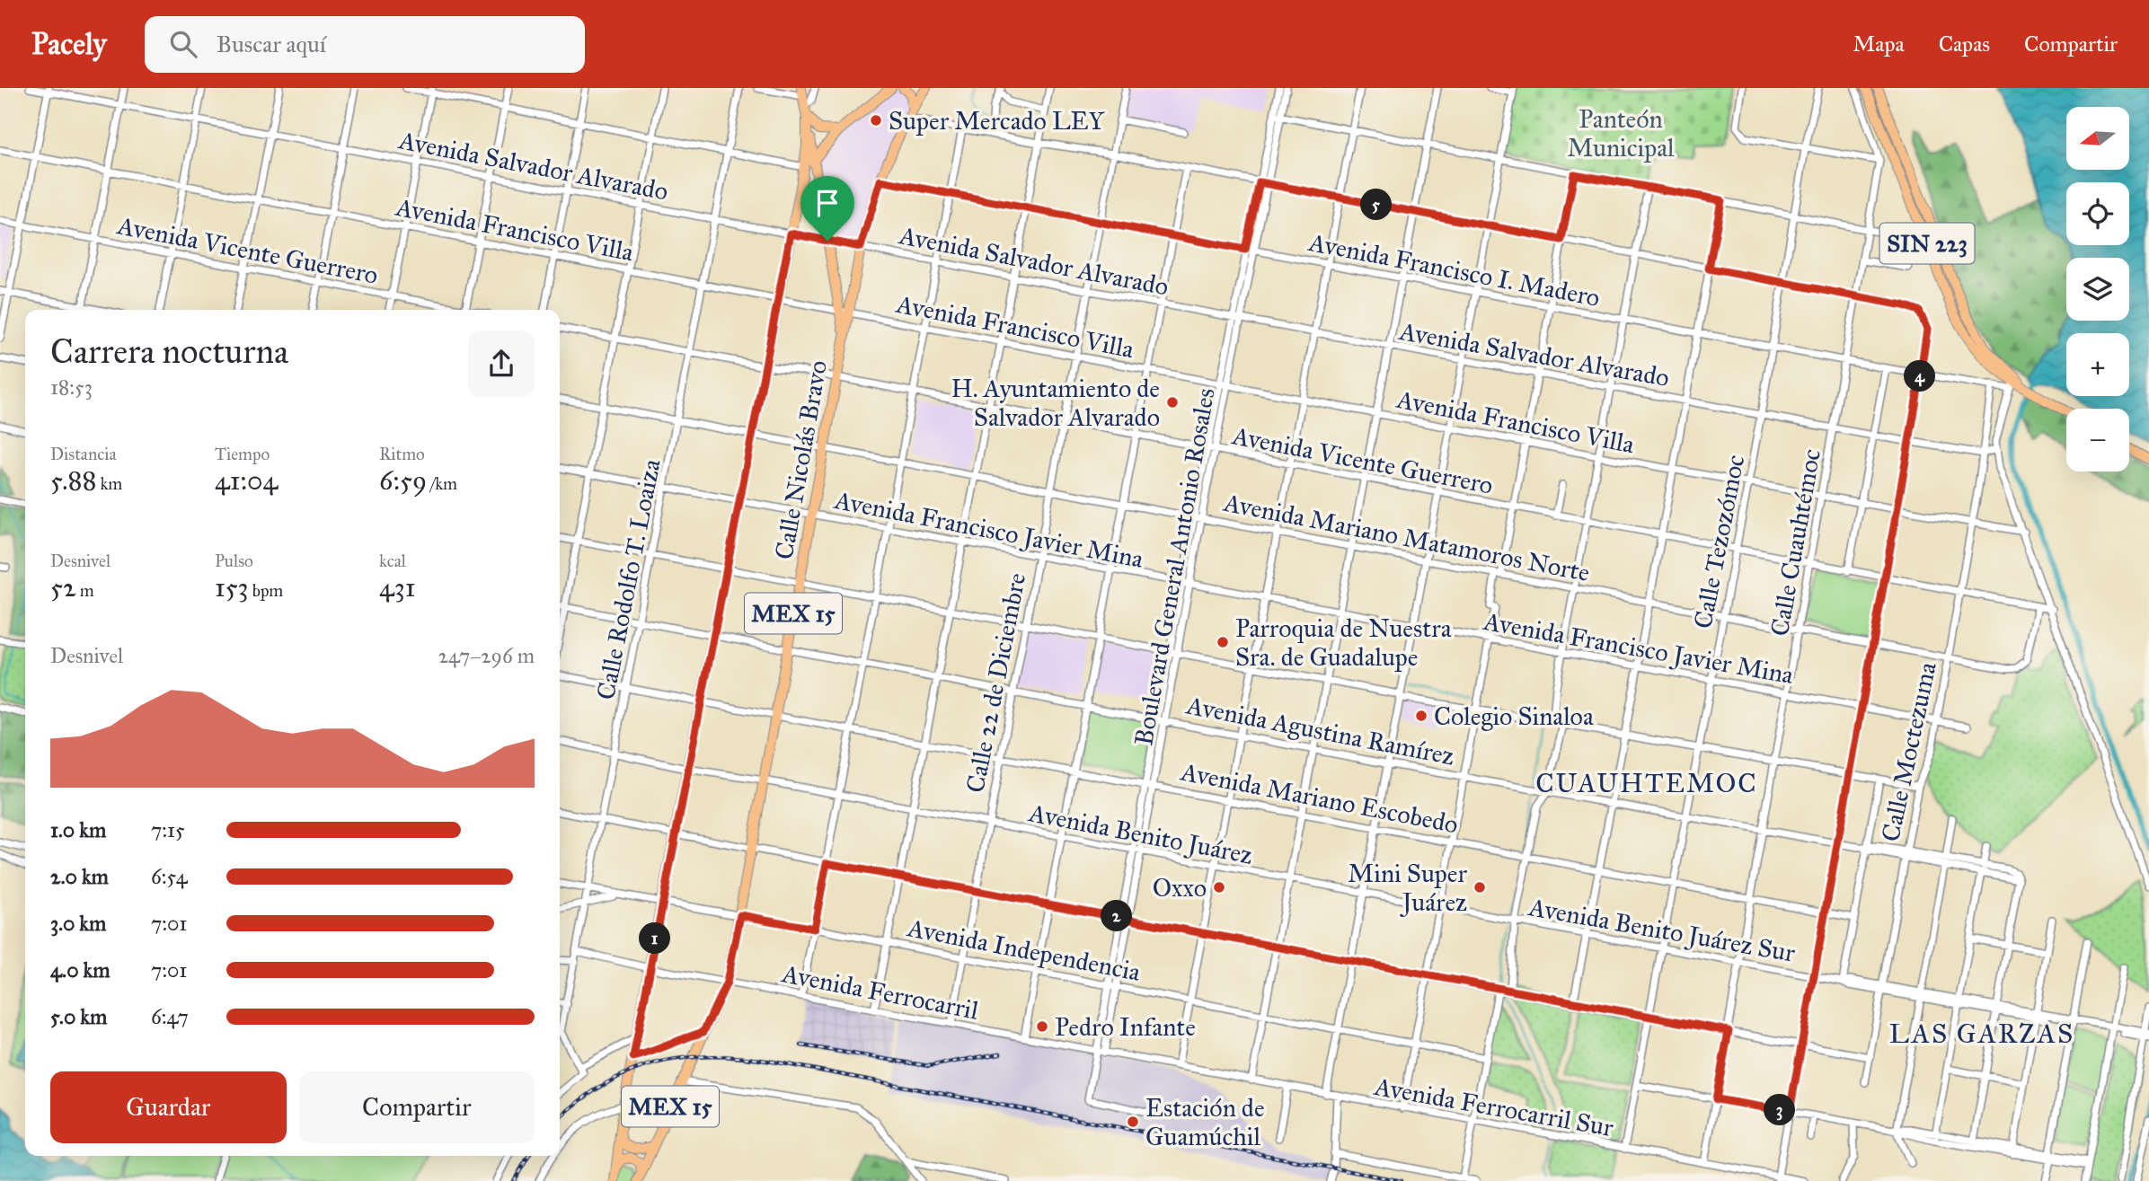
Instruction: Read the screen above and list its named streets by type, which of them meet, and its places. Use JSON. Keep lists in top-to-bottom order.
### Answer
{
  "streets": {
    "main road": ["SIN 223", "Calle Nicolás Bravo", "MEX 15"],
    "street": [
      "Avenida Salvador Alvarado",
      "Avenida Francisco Villa",
      "Avenida Vicente Guerrero",
      "Avenida Francisco I. Madero",
      "Avenida Francisco Javier Mina",
      "Avenida Mariano Matamoros Norte",
      "Calle Tezozómoc",
      "Calle Cuauhtémoc",
      "Boulevard General Antonio Rosales",
      "Calle Rodolfo T. Loaiza",
      "Calle 22 de Diciembre",
      "Avenida Agustina Ramírez",
      "Calle Moctezuma",
      "Avenida Mariano Escobedo",
      "Avenida Benito Juárez",
      "Avenida Benito Juárez Sur",
      "Avenida Independencia",
      "Avenida Ferrocarril",
      "Avenida Ferrocarril Sur"
    ]
  },
  "crossings": [
    ["Avenida Salvador Alvarado", "Calle Tezozómoc"],
    ["Avenida Salvador Alvarado", "Calle Cuauhtémoc"],
    ["Avenida Salvador Alvarado", "Boulevard General Antonio Rosales"],
    ["Avenida Salvador Alvarado", "Calle Rodolfo T. Loaiza"],
    ["Avenida Salvador Alvarado", "MEX 15"],
    ["Avenida Salvador Alvarado", "Calle 22 de Diciembre"],
    ["Avenida Salvador Alvarado", "Calle Moctezuma"],
    ["Avenida Francisco Villa", "Calle Nicolás Bravo"],
    ["Avenida Francisco Villa", "Calle Tezozómoc"],
    ["Avenida Francisco Villa", "Calle Cuauhtémoc"],
    ["Avenida Francisco Villa", "Boulevard General Antonio Rosales"],
    ["Avenida Francisco Villa", "Calle Rodolfo T. Loaiza"],
    ["Avenida Francisco Villa", "MEX 15"],
    ["Avenida Francisco Villa", "Calle 22 de Diciembre"],
    ["Avenida Francisco Villa", "Calle Moctezuma"],
    ["SIN 223", "Avenida Francisco I. Madero"],
    ["Avenida Vicente Guerrero", "Calle Nicolás Bravo"],
    ["Avenida Vicente Guerrero", "Avenida Mariano Matamoros Norte"],
    ["Avenida Vicente Guerrero", "Calle Tezozómoc"],
    ["Avenida Vicente Guerrero", "Calle Cuauhtémoc"],
    ["Avenida Vicente Guerrero", "Boulevard General Antonio Rosales"],
    ["Avenida Vicente Guerrero", "Calle Rodolfo T. Loaiza"],
    ["Avenida Vicente Guerrero", "MEX 15"],
    ["Avenida Vicente Guerrero", "Calle 22 de Diciembre"],
    ["Avenida Vicente Guerrero", "Calle Moctezuma"],
    ["Avenida Francisco I. Madero", "Calle Tezozómoc"],
    ["Avenida Francisco I. Madero", "Calle Cuauhtémoc"],
    ["Avenida Francisco I. Madero", "Boulevard General Antonio Rosales"],
    ["Avenida Francisco I. Madero", "Calle 22 de Diciembre"],
    ["Avenida Francisco I. Madero", "Calle Moctezuma"],
    ["Calle Nicolás Bravo", "Avenida Francisco Javier Mina"],
    ["Calle Nicolás Bravo", "Avenida Mariano Matamoros Norte"],
    ["Calle Nicolás Bravo", "MEX 15"],
    ["Calle Nicolás Bravo", "Avenida Agustina Ramírez"],
    ["Calle Nicolás Bravo", "Avenida Mariano Escobedo"],
    ["Calle Nicolás Bravo", "Avenida Benito Juárez"],
    ["Calle Nicolás Bravo", "Avenida Independencia"],
    ["Calle Nicolás Bravo", "Avenida Ferrocarril"],
    ["Avenida Francisco Javier Mina", "Calle Tezozómoc"],
    ["Avenida Francisco Javier Mina", "Calle Cuauhtémoc"],
    ["Avenida Francisco Javier Mina", "Boulevard General Antonio Rosales"],
    ["Avenida Francisco Javier Mina", "Calle Rodolfo T. Loaiza"],
    ["Avenida Francisco Javier Mina", "MEX 15"],
    ["Avenida Francisco Javier Mina", "Calle 22 de Diciembre"],
    ["Avenida Francisco Javier Mina", "Calle Moctezuma"],
    ["Avenida Mariano Matamoros Norte", "Calle Tezozómoc"],
    ["Avenida Mariano Matamoros Norte", "Calle Cuauhtémoc"],
    ["Avenida Mariano Matamoros Norte", "Boulevard General Antonio Rosales"],
    ["Avenida Mariano Matamoros Norte", "Calle Rodolfo T. Loaiza"],
    ["Avenida Mariano Matamoros Norte", "MEX 15"],
    ["Avenida Mariano Matamoros Norte", "Calle 22 de Diciembre"],
    ["Avenida Mariano Matamoros Norte", "Calle Moctezuma"],
    ["Calle Tezozómoc", "Avenida Agustina Ramírez"],
    ["Calle Tezozómoc", "Avenida Mariano Escobedo"],
    ["Calle Tezozómoc", "Avenida Benito Juárez Sur"],
    ["Calle Tezozómoc", "Avenida Ferrocarril Sur"],
    ["Calle Cuauhtémoc", "Avenida Agustina Ramírez"],
    ["Calle Cuauhtémoc", "Avenida Mariano Escobedo"],
    ["Calle Cuauhtémoc", "Avenida Benito Juárez Sur"],
    ["Calle Cuauhtémoc", "Avenida Ferrocarril Sur"],
    ["Boulevard General Antonio Rosales", "Avenida Agustina Ramírez"],
    ["Boulevard General Antonio Rosales", "Avenida Mariano Escobedo"],
    ["Boulevard General Antonio Rosales", "Avenida Benito Juárez"],
    ["Boulevard General Antonio Rosales", "Avenida Independencia"],
    ["Boulevard General Antonio Rosales", "Avenida Ferrocarril"],
    ["Calle Rodolfo T. Loaiza", "Avenida Agustina Ramírez"],
    ["Calle Rodolfo T. Loaiza", "Avenida Mariano Escobedo"],
    ["Calle Rodolfo T. Loaiza", "Avenida Independencia"],
    ["Calle Rodolfo T. Loaiza", "Avenida Ferrocarril"],
    ["MEX 15", "Avenida Agustina Ramírez"],
    ["MEX 15", "Avenida Mariano Escobedo"],
    ["MEX 15", "Avenida Independencia"],
    ["MEX 15", "Avenida Ferrocarril"],
    ["Calle 22 de Diciembre", "Avenida Agustina Ramírez"],
    ["Calle 22 de Diciembre", "Avenida Mariano Escobedo"],
    ["Calle 22 de Diciembre", "Avenida Benito Juárez"],
    ["Calle 22 de Diciembre", "Avenida Independencia"],
    ["Calle 22 de Diciembre", "Avenida Ferrocarril"],
    ["Avenida Agustina Ramírez", "Calle Moctezuma"],
    ["Avenida Benito Juárez", "Avenida Benito Juárez Sur"],
    ["Avenida Ferrocarril", "Avenida Ferrocarril Sur"]
  ],
  "districts": ["CUAUHTEMOC", "LAS GARZAS"],
  "parks": ["Panteón Municipal"],
  "places": [
    "Super Mercado LEY",
    "H. Ayuntamiento de Salvador Alvarado",
    "Parroquia de Nuestra Sra. de Guadalupe",
    "Colegio Sinaloa",
    "Oxxo",
    "Mini Super Juárez",
    "Pedro Infante",
    "Estación de Guamúchil"
  ],
  "north": "left",
  "page": {
    "header": "Pacely",
    "search": "Buscar aquí",
    "nav": ["Mapa", "Capas", "Compartir"],
    "map_buttons": ["+", "−"],
    "pins": [
      "5",
      "4",
      "2",
      "1",
      "3"
    ],
    "heading": ["Carrera nocturna", "18:53"],
    "stats": [
      ["Distancia", "5.88 km"],
      ["Tiempo", "41:04"],
      ["Ritmo", "6:59 /km"],
      ["Desnivel", "52 m"],
      ["Pulso", "153 bpm"],
      ["kcal", "431"]
    ],
    "chart": ["Desnivel", "247–296 m"],
    "list": [
      {
        "name": "1.0 km",
        "note": "7:15"
      },
      {
        "name": "2.0 km",
        "note": "6:54"
      },
      {
        "name": "3.0 km",
        "note": "7:01"
      },
      {
        "name": "4.0 km",
        "note": "7:01"
      },
      {
        "name": "5.0 km",
        "note": "6:47"
      }
    ],
    "buttons": ["Guardar", "Compartir"]
  }
}
